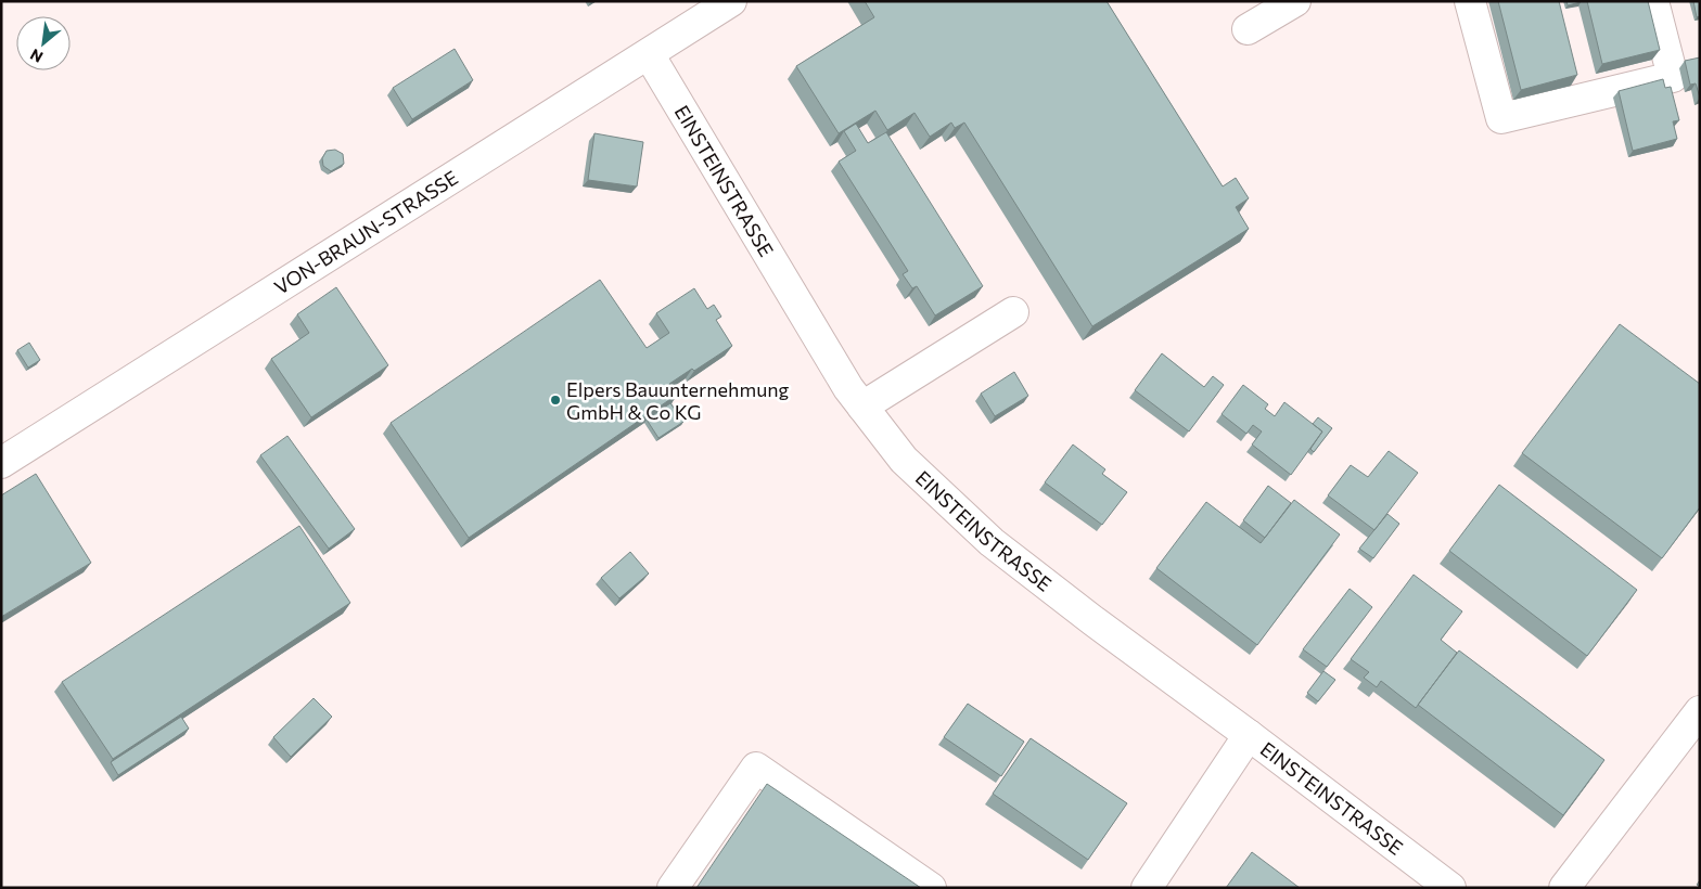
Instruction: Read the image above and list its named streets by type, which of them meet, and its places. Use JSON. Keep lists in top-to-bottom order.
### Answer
{
  "streets": {
    "street": ["EINSTEINSTRASSE", "VON-BRAUN-STRASSE"]
  },
  "crossings": [
    ["EINSTEINSTRASSE", "VON-BRAUN-STRASSE"]
  ],
  "places": ["Elpers Bauunternehmung GmbH & Co KG"],
  "north": "bottom left"
}
